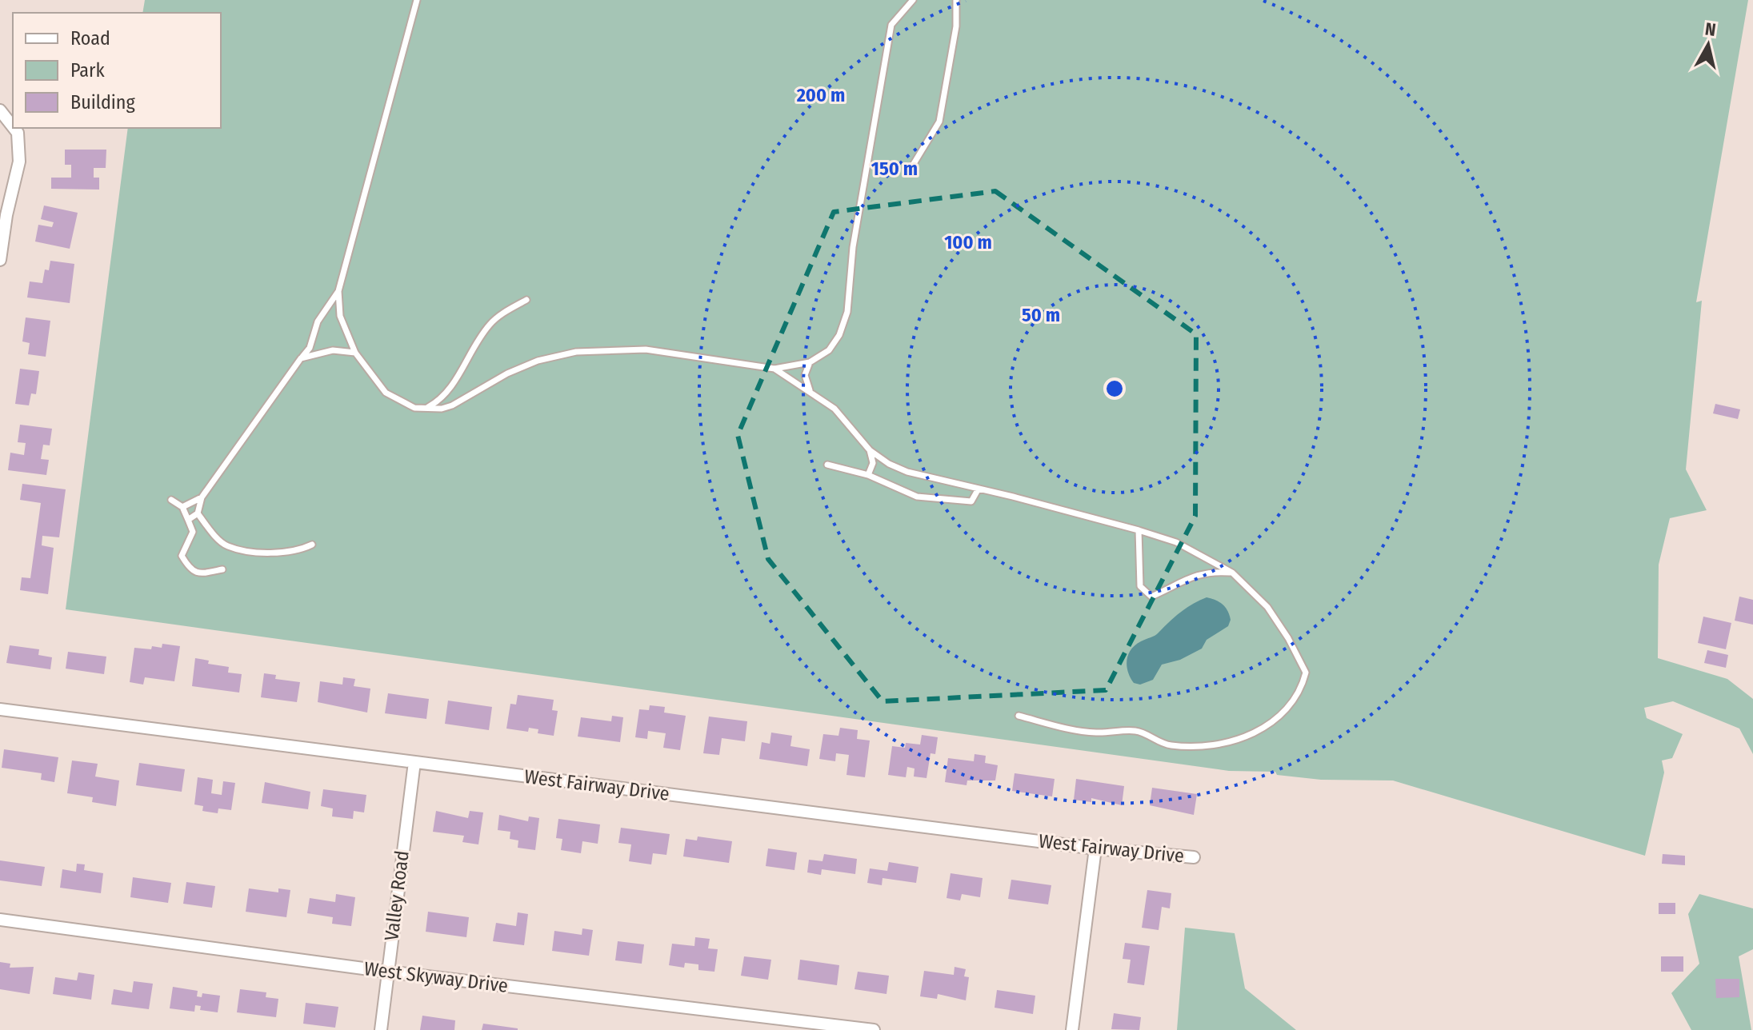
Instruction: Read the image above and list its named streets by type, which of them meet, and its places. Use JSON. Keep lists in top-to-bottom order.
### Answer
{
  "streets": {
    "street": ["West Fairway Drive", "Valley Road", "West Skyway Drive"]
  },
  "crossings": [
    ["West Fairway Drive", "Valley Road"],
    ["Valley Road", "West Skyway Drive"]
  ],
  "legend": ["Road", "Park", "Building"],
  "north": "top",
  "rings": [
    "200 m",
    "150 m",
    "100 m",
    "50 m"
  ]
}
